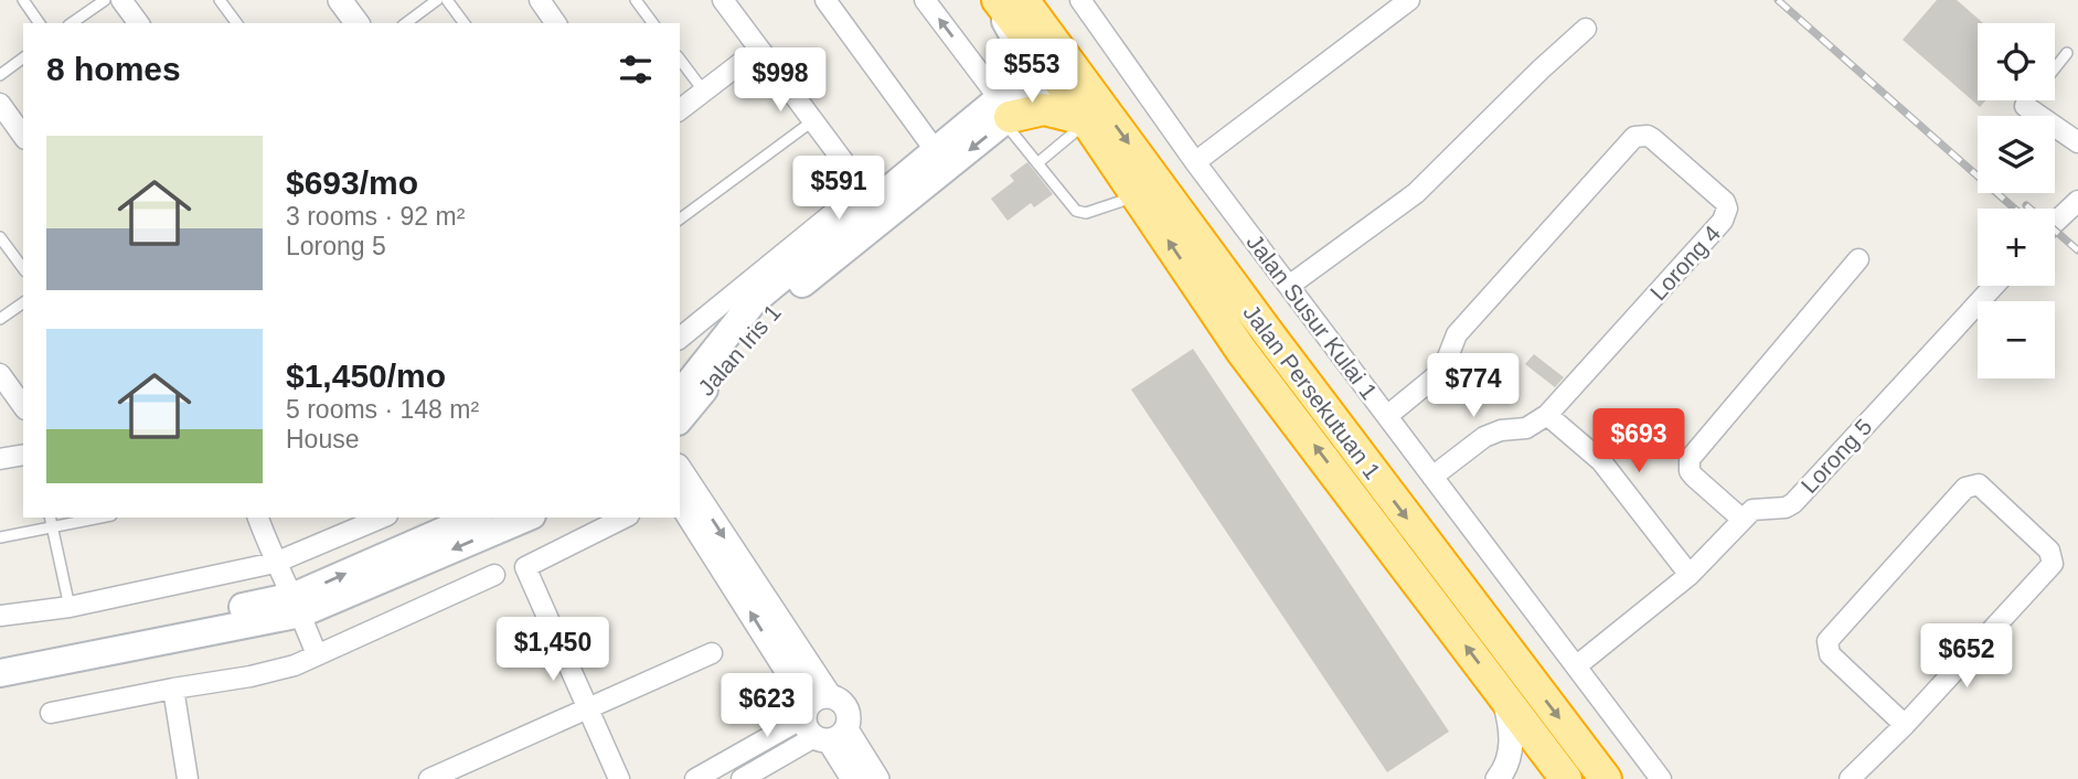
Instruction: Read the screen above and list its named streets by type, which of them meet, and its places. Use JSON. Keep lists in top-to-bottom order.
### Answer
{
  "streets": {
    "highway": ["Jalan Persekutuan 1"],
    "main road": ["Jalan Iris 1"],
    "street": ["Lorong 4", "Jalan Susur Kulai 1", "Lorong 5"]
  },
  "crossings": [
    ["Lorong 4", "Jalan Susur Kulai 1"],
    ["Jalan Iris 1", "Jalan Persekutuan 1"]
  ],
  "page": {
    "map_buttons": ["+", "−"],
    "heading": "8 homes",
    "price": [
      "$553",
      "$998",
      "$591",
      "$774",
      "$693",
      "$1,450",
      "$652",
      "$623"
    ],
    "list": [
      {
        "name": "$693/mo",
        "note": "3 rooms · 92 m² · Lorong 5"
      },
      {
        "name": "$1,450/mo",
        "note": "5 rooms · 148 m² · House"
      }
    ]
  }
}
